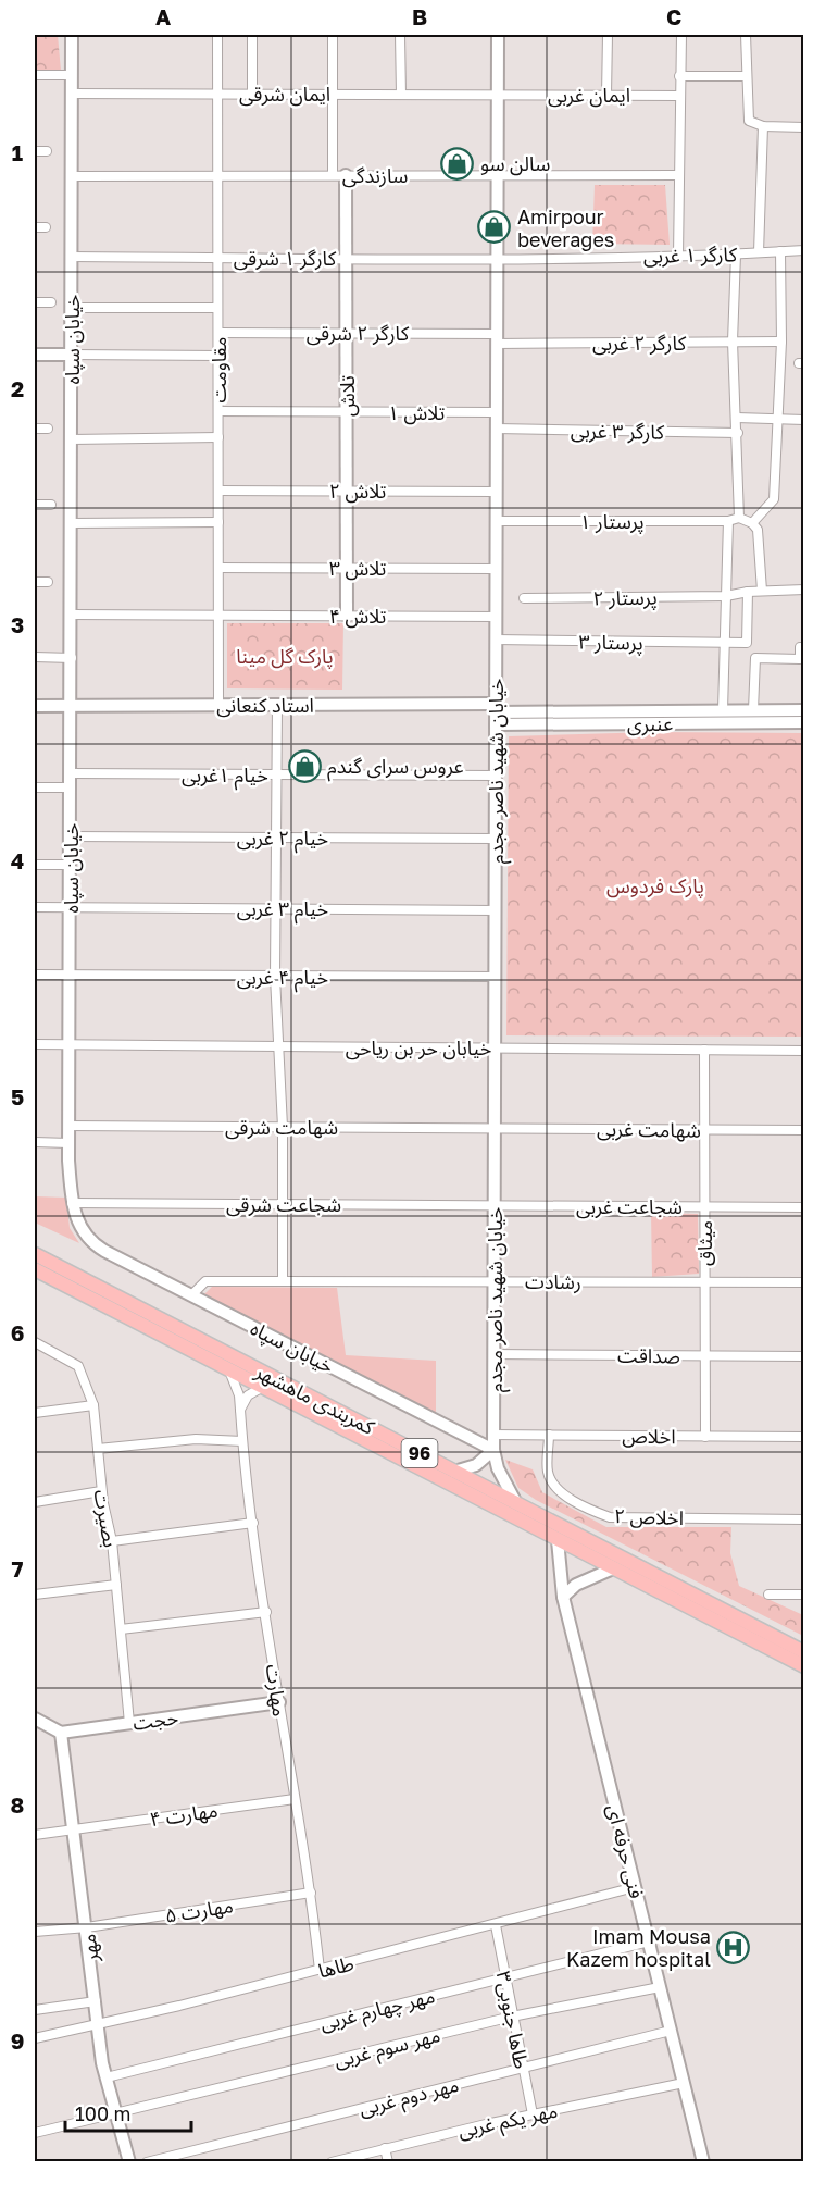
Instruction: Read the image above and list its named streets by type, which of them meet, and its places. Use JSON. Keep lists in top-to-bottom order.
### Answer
{
  "streets": {
    "main road": ["کمربندی ماهشهر", "96"],
    "street": [
      "ایمان شرقی",
      "ایمان غربی",
      "سازندگی",
      "کارگر ۱ غربی",
      "کارگر ۱ شرقی",
      "کارگر ۲ شرقی",
      "خیابان سپاه",
      "کارگر ۲ غربی",
      "مقاومت",
      "تلاش",
      "تلاش ۱",
      "کارگر ۳ غربی",
      "تلاش ۲",
      "پرستار ۱",
      "تلاش ۳",
      "پرستار ۲",
      "تلاش ۴",
      "پرستار ۳",
      "استاد کنعانی",
      "عنبری",
      "خیابان شهید ناصر مجدم",
      "خیام ۱غربی",
      "خیام ۲ غربی",
      "خیام ۳ غربی",
      "خیام ۴ غربی",
      "خیابان حر بن ریاحی",
      "شهامت شرقی",
      "شهامت غربی",
      "شجاعت شرقی",
      "شجاعت غربی",
      "میثاق",
      "رشادت",
      "صداقت",
      "اخلاص",
      "اخلاص ۲",
      "بصیرت",
      "مهارت",
      "حجت",
      "مهارت ۴",
      "فنی حرفه ای",
      "مهارت ۵",
      "مهر",
      "طاها",
      "مهر چهارم غربی",
      "طاها جنوبی۳",
      "مهر سوم غربی",
      "مهر دوم غربی",
      "مهر یکم غربی"
    ]
  },
  "crossings": [
    ["ایمان شرقی", "ایمان غربی"],
    ["ایمان شرقی", "خیابان سپاه"],
    ["ایمان شرقی", "مقاومت"],
    ["ایمان شرقی", "خیابان شهید ناصر مجدم"],
    ["ایمان غربی", "خیابان شهید ناصر مجدم"],
    ["سازندگی", "خیابان سپاه"],
    ["سازندگی", "مقاومت"],
    ["سازندگی", "تلاش"],
    ["سازندگی", "خیابان شهید ناصر مجدم"],
    ["کارگر ۱ غربی", "کارگر ۱ شرقی"],
    ["کارگر ۱ غربی", "خیابان شهید ناصر مجدم"],
    ["کارگر ۱ شرقی", "خیابان سپاه"],
    ["کارگر ۱ شرقی", "مقاومت"],
    ["کارگر ۱ شرقی", "تلاش"],
    ["کارگر ۱ شرقی", "خیابان شهید ناصر مجدم"],
    ["کارگر ۲ شرقی", "کارگر ۲ غربی"],
    ["کارگر ۲ شرقی", "مقاومت"],
    ["کارگر ۲ شرقی", "تلاش"],
    ["کارگر ۲ شرقی", "خیابان شهید ناصر مجدم"],
    ["خیابان سپاه", "تلاش ۴"],
    ["خیابان سپاه", "استاد کنعانی"],
    ["خیابان سپاه", "خیابان شهید ناصر مجدم"],
    ["خیابان سپاه", "خیام ۱غربی"],
    ["خیابان سپاه", "خیام ۲ غربی"],
    ["خیابان سپاه", "خیام ۳ غربی"],
    ["خیابان سپاه", "خیام ۴ غربی"],
    ["خیابان سپاه", "خیابان حر بن ریاحی"],
    ["خیابان سپاه", "شهامت شرقی"],
    ["خیابان سپاه", "شجاعت شرقی"],
    ["خیابان سپاه", "رشادت"],
    ["کارگر ۲ غربی", "خیابان شهید ناصر مجدم"],
    ["مقاومت", "تلاش ۱"],
    ["مقاومت", "تلاش ۲"],
    ["مقاومت", "تلاش ۳"],
    ["مقاومت", "تلاش ۴"],
    ["مقاومت", "استاد کنعانی"],
    ["تلاش", "تلاش ۱"],
    ["تلاش", "تلاش ۲"],
    ["تلاش", "تلاش ۳"],
    ["تلاش", "تلاش ۴"],
    ["تلاش ۱", "خیابان شهید ناصر مجدم"],
    ["کارگر ۳ غربی", "خیابان شهید ناصر مجدم"],
    ["تلاش ۲", "خیابان شهید ناصر مجدم"],
    ["پرستار ۱", "خیابان شهید ناصر مجدم"],
    ["تلاش ۳", "خیابان شهید ناصر مجدم"],
    ["تلاش ۴", "خیابان شهید ناصر مجدم"],
    ["پرستار ۳", "خیابان شهید ناصر مجدم"],
    ["استاد کنعانی", "عنبری"],
    ["استاد کنعانی", "خیابان شهید ناصر مجدم"],
    ["عنبری", "خیابان شهید ناصر مجدم"],
    ["خیابان شهید ناصر مجدم", "خیام ۱غربی"],
    ["خیابان شهید ناصر مجدم", "خیام ۲ غربی"],
    ["خیابان شهید ناصر مجدم", "خیام ۳ غربی"],
    ["خیابان شهید ناصر مجدم", "خیام ۴ غربی"],
    ["خیابان شهید ناصر مجدم", "خیابان حر بن ریاحی"],
    ["خیابان شهید ناصر مجدم", "شهامت شرقی"],
    ["خیابان شهید ناصر مجدم", "شهامت غربی"],
    ["خیابان شهید ناصر مجدم", "شجاعت شرقی"],
    ["خیابان شهید ناصر مجدم", "شجاعت غربی"],
    ["خیابان شهید ناصر مجدم", "رشادت"],
    ["خیابان شهید ناصر مجدم", "صداقت"],
    ["خیابان شهید ناصر مجدم", "کمربندی ماهشهر"],
    ["خیابان شهید ناصر مجدم", "اخلاص"],
    ["خیابان حر بن ریاحی", "میثاق"],
    ["شهامت شرقی", "شهامت غربی"],
    ["شهامت غربی", "میثاق"],
    ["شجاعت شرقی", "شجاعت غربی"],
    ["شجاعت غربی", "میثاق"],
    ["میثاق", "رشادت"],
    ["میثاق", "صداقت"],
    ["میثاق", "اخلاص"],
    ["کمربندی ماهشهر", "مهارت"],
    ["کمربندی ماهشهر", "فنی حرفه ای"],
    ["اخلاص", "اخلاص ۲"],
    ["بصیرت", "حجت"],
    ["مهارت", "حجت"],
    ["مهارت", "مهارت ۴"],
    ["مهارت", "مهارت ۵"],
    ["مهارت", "طاها"],
    ["حجت", "مهر"],
    ["مهارت ۴", "مهر"],
    ["فنی حرفه ای", "طاها"],
    ["فنی حرفه ای", "مهر چهارم غربی"],
    ["فنی حرفه ای", "مهر سوم غربی"],
    ["فنی حرفه ای", "مهر دوم غربی"],
    ["فنی حرفه ای", "مهر یکم غربی"],
    ["مهارت ۵", "مهر"],
    ["مهر", "طاها"],
    ["مهر", "مهر چهارم غربی"],
    ["مهر", "مهر سوم غربی"],
    ["طاها", "طاها جنوبی۳"],
    ["مهر چهارم غربی", "طاها جنوبی۳"],
    ["طاها جنوبی۳", "مهر سوم غربی"],
    ["طاها جنوبی۳", "مهر دوم غربی"],
    ["طاها جنوبی۳", "مهر یکم غربی"]
  ],
  "parks": ["پارک گل مینا", "پارک فردوس"],
  "places": {
    "shop": ["سالن سو", "Amirpour beverages", "عروس سرای گندم"],
    "hospital": ["Imam Mousa Kazem hospital"]
  },
  "scale_bar": "100 m",
  "grid": {
    "columns": ["A", "B", "C"],
    "rows": [
      "1",
      "2",
      "3",
      "4",
      "5",
      "6",
      "7",
      "8",
      "9"
    ]
  }
}
